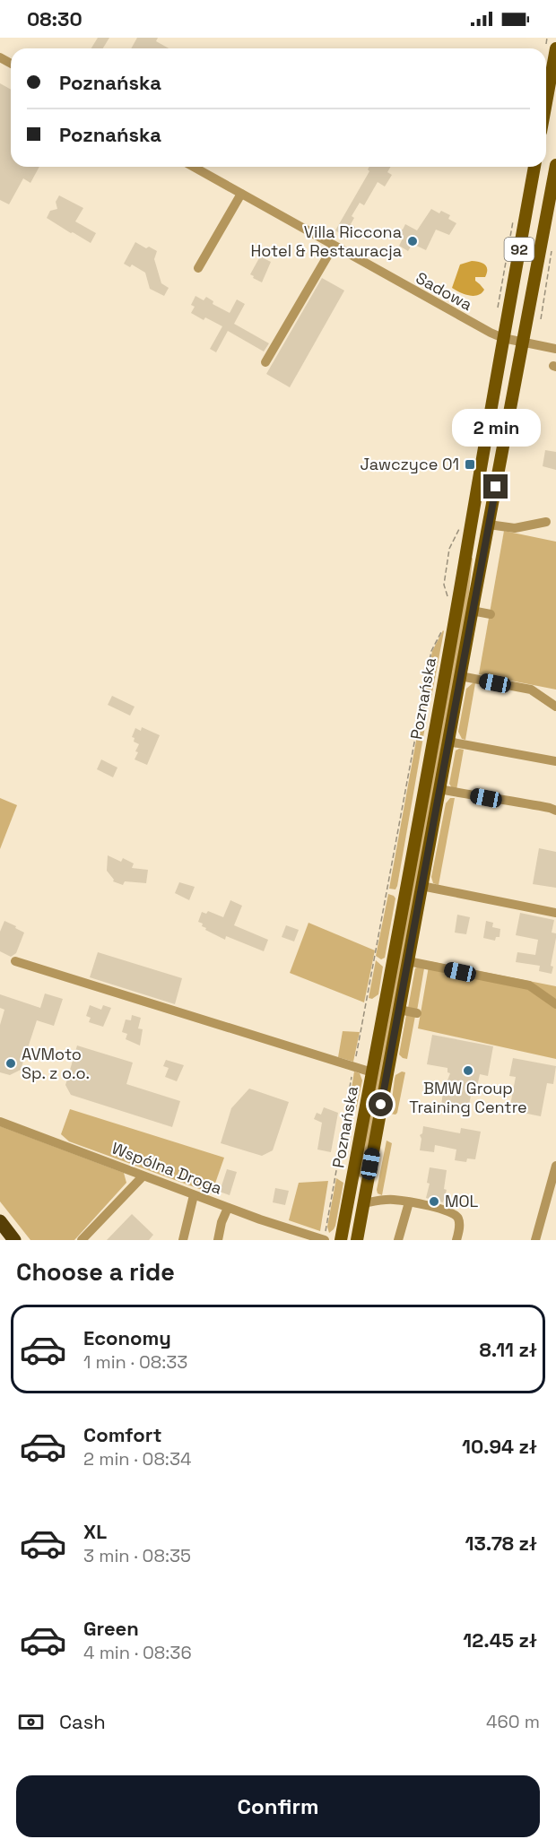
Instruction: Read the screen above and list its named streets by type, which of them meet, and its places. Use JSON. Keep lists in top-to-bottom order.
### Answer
{
  "streets": {
    "main road": ["92", "Poznańska"],
    "street": ["Sadowa", "Wspólna Droga"]
  },
  "crossings": [
    ["Sadowa", "Poznańska"]
  ],
  "places": {
    "other": [
      "Villa Riccona Hotel & Restauracja",
      "AVMoto Sp. z o.o.",
      "BMW Group Training Centre",
      "MOL"
    ],
    "transit": ["Jawczyce 01"]
  },
  "page": {
    "status": "08:30",
    "banner": ["Poznańska", "Poznańska"],
    "bubble": "2 min",
    "heading": "Choose a ride",
    "list": [
      {
        "name": "Economy",
        "note": "1 min · 08:33",
        "value": "8.11 zł"
      },
      {
        "name": "Comfort",
        "note": "2 min · 08:34",
        "value": "10.94 zł"
      },
      {
        "name": "XL",
        "note": "3 min · 08:35",
        "value": "13.78 zł"
      },
      {
        "name": "Green",
        "note": "4 min · 08:36",
        "value": "12.45 zł"
      }
    ],
    "pay": ["Cash", "460 m"],
    "buttons": "Confirm"
  }
}
